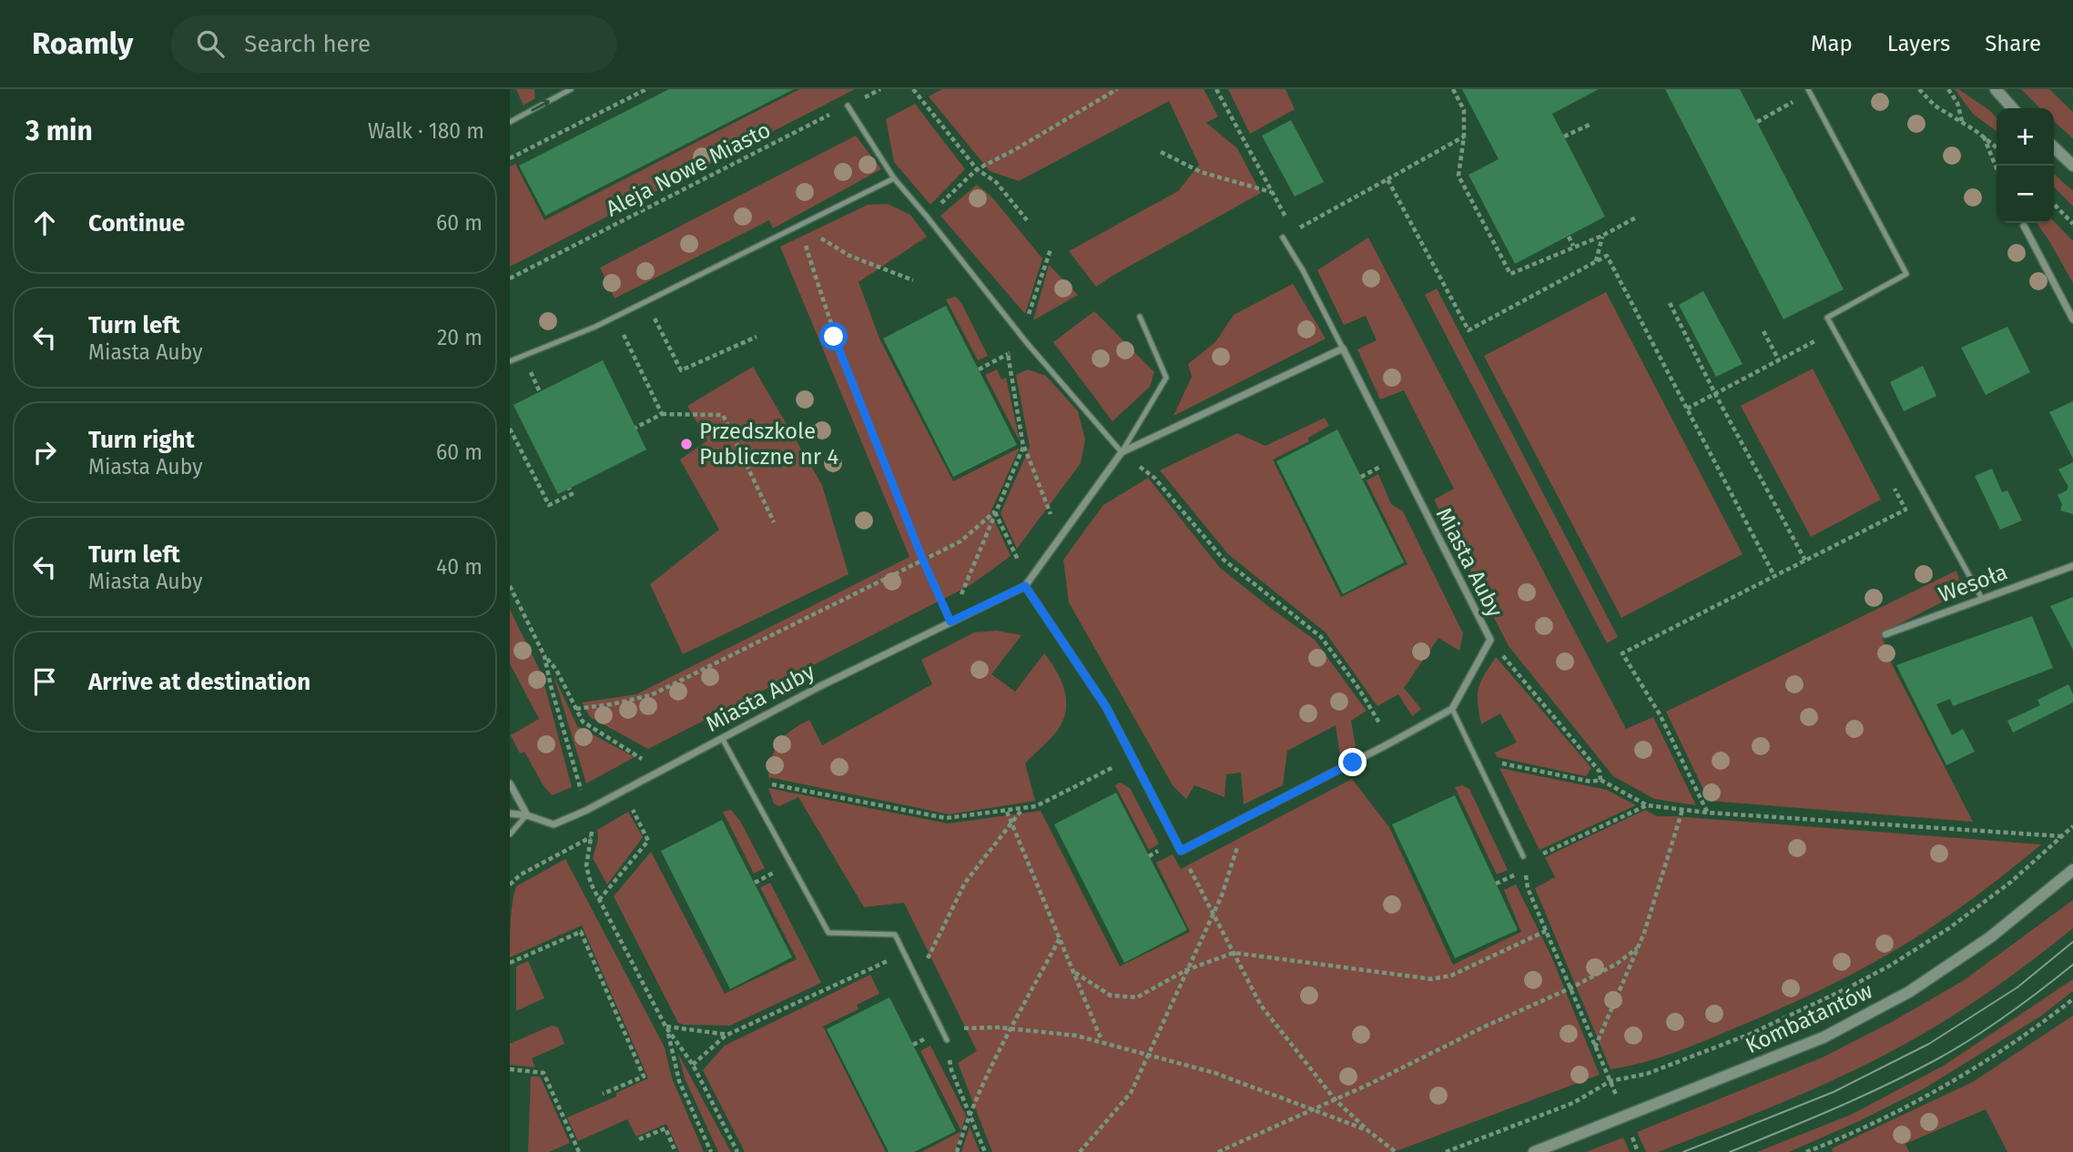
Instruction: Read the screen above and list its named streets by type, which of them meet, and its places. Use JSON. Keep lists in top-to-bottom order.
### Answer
{
  "streets": {
    "street": ["Miasta Auby", "Wesoła", "Kombatantów"],
    "path": ["Aleja Nowe Miasto"]
  },
  "places": ["Przedszkole Publiczne nr 4"],
  "page": {
    "header": "Roamly",
    "search": "Search here",
    "nav": ["Map", "Layers", "Share"],
    "heading": ["3 min", "Walk · 180 m"],
    "map_buttons": ["+", "−"],
    "list": [
      ["Continue", "60 m"],
      ["Turn left", "Miasta Auby", "20 m"],
      ["Turn right", "Miasta Auby", "60 m"],
      ["Turn left", "Miasta Auby", "40 m"],
      "Arrive at destination"
    ]
  }
}
